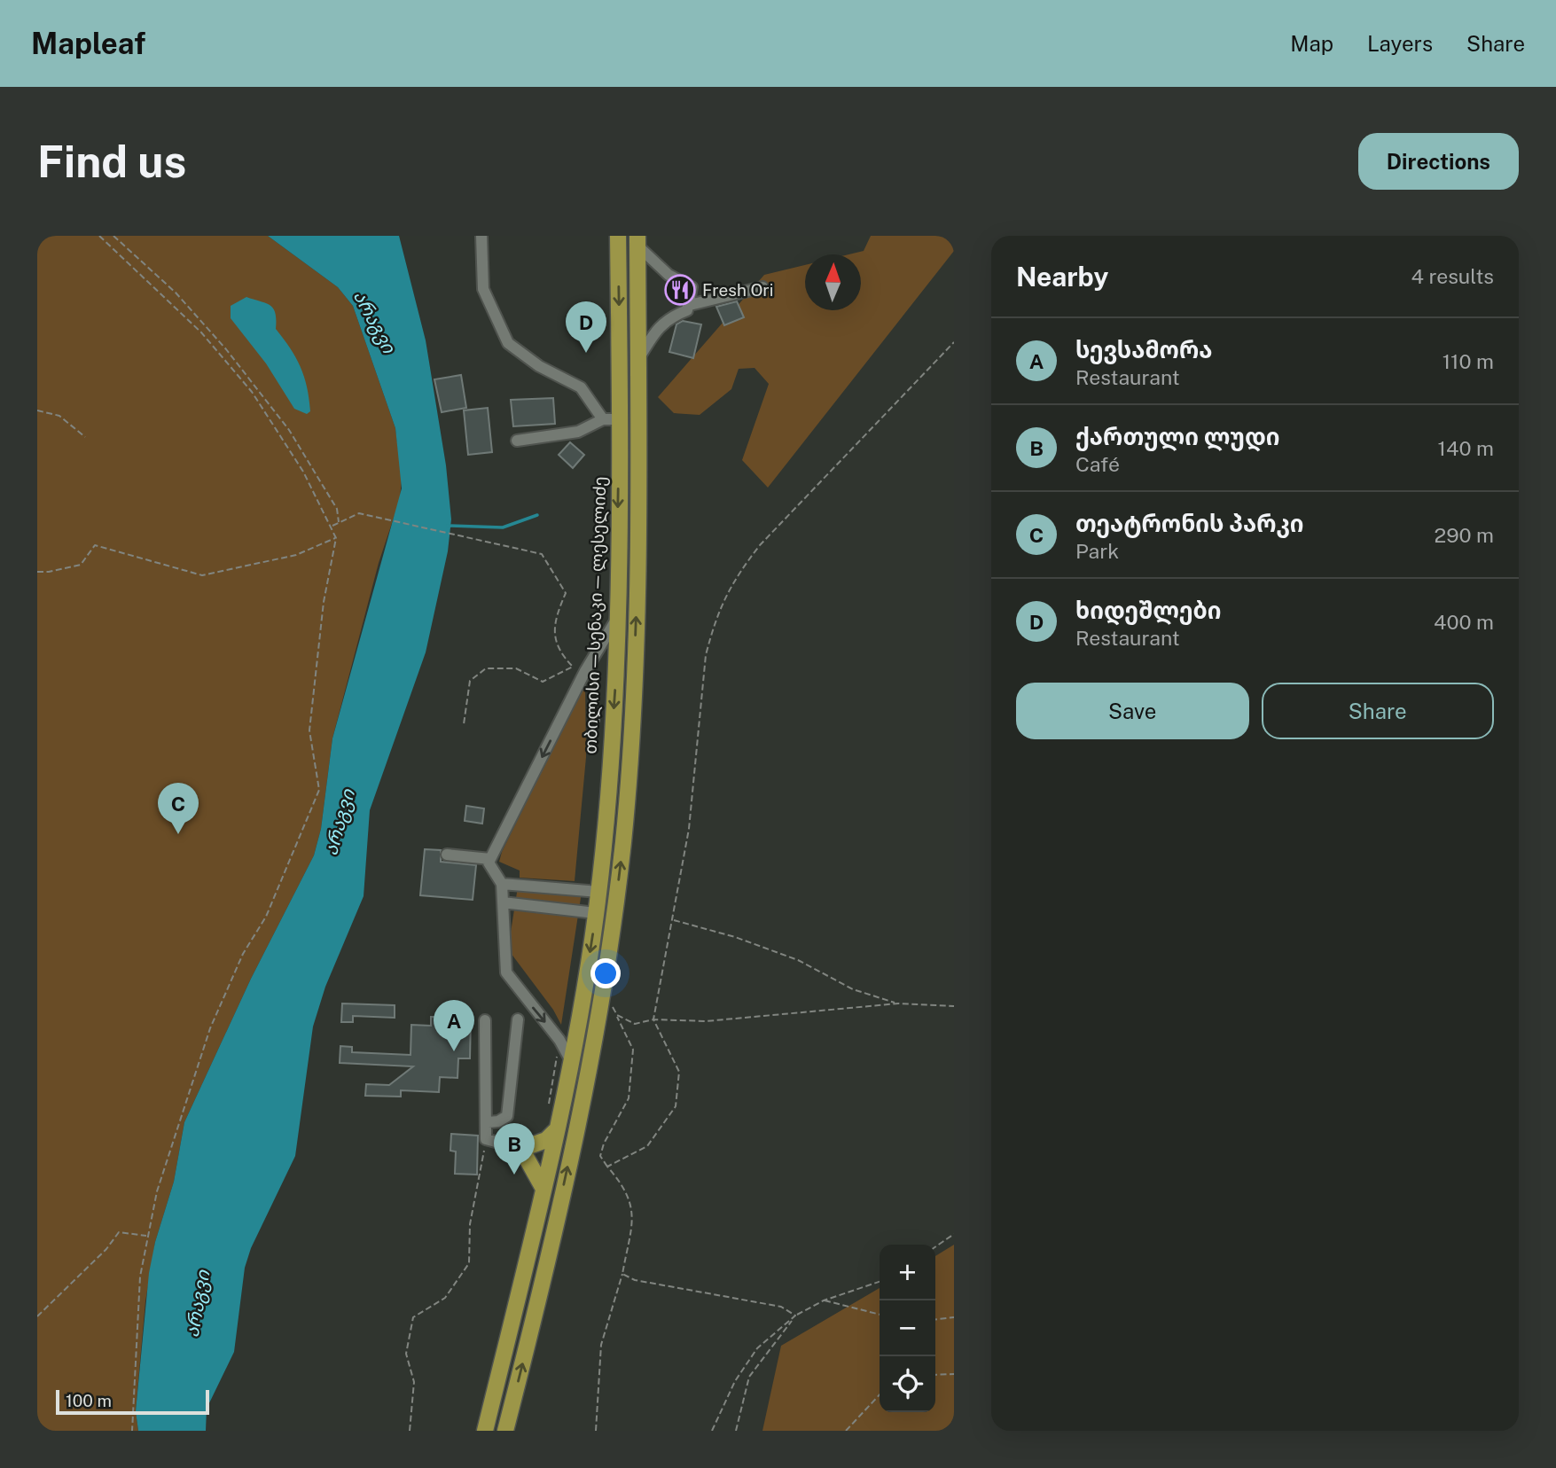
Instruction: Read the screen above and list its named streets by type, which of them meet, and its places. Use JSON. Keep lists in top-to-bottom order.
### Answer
{
  "streets": {
    "highway": ["თბილისი — სენაკი — ლესელიძე"]
  },
  "water": ["არაგვი"],
  "places": {
    "restaurant": ["Fresh Ori"]
  },
  "scale_bar": "100 m",
  "north": "top",
  "page": {
    "header": "Mapleaf",
    "nav": ["Map", "Layers", "Share"],
    "buttons": [
      "Directions",
      ["Save", "Share"]
    ],
    "title": "Find us",
    "heading": ["Nearby", "4 results"],
    "pins": [
      "D",
      "C",
      "A",
      "B"
    ],
    "list": [
      {
        "mark": "A",
        "name": "სევსამორა",
        "note": "Restaurant",
        "value": "110 m"
      },
      {
        "mark": "B",
        "name": "ქართული ლუდი",
        "note": "Café",
        "value": "140 m"
      },
      {
        "mark": "C",
        "name": "თეატრონის პარკი",
        "note": "Park",
        "value": "290 m"
      },
      {
        "mark": "D",
        "name": "ხიდეშლები",
        "note": "Restaurant",
        "value": "400 m"
      }
    ],
    "map_buttons": ["+", "−"],
    "scale": "100 m"
  }
}
